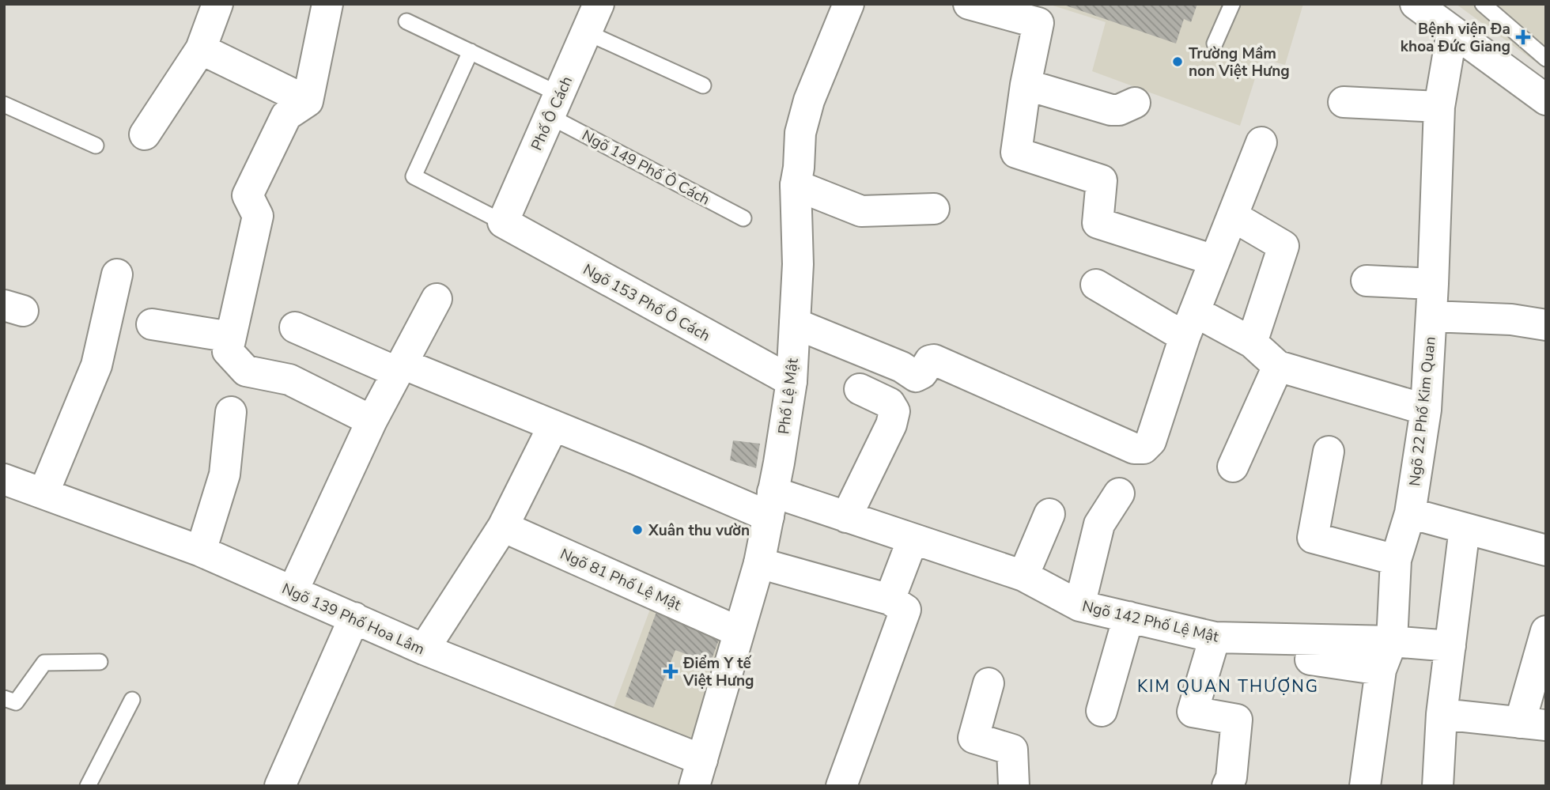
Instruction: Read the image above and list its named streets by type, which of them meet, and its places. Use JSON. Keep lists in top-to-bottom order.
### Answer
{
  "streets": {
    "street": [
      "Phố Ô Cách",
      "Ngõ 153 Phố Ô Cách",
      "Phố Lệ Mật",
      "Ngõ 22 Phố Kim Quan",
      "Ngõ 81 Phố Lệ Mật",
      "Ngõ 139 Phố Hoa Lâm",
      "Ngõ 142 Phố Lệ Mật"
    ],
    "lane": ["Ngõ 149 Phố Ô Cách"]
  },
  "crossings": [
    ["Phố Ô Cách", "Ngõ 149 Phố Ô Cách"],
    ["Phố Ô Cách", "Ngõ 153 Phố Ô Cách"],
    ["Ngõ 153 Phố Ô Cách", "Phố Lệ Mật"],
    ["Phố Lệ Mật", "Ngõ 81 Phố Lệ Mật"],
    ["Phố Lệ Mật", "Ngõ 139 Phố Hoa Lâm"],
    ["Phố Lệ Mật", "Ngõ 142 Phố Lệ Mật"],
    ["Ngõ 22 Phố Kim Quan", "Ngõ 142 Phố Lệ Mật"]
  ],
  "districts": ["KIM QUAN THƯỢNG"],
  "places": {
    "health": ["Bệnh viện Đa khoa Đức Giang", "Điểm Y tế Việt Hưng"],
    "other": ["Trường Mầm non Việt Hưng", "Xuân thu vườn"]
  }
}
